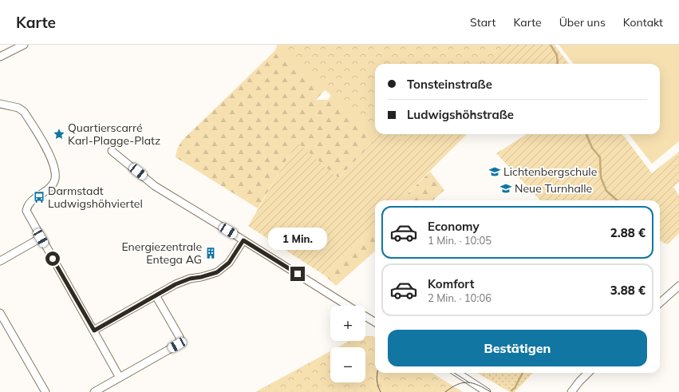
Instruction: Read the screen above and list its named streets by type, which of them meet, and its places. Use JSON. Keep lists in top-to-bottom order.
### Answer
{
  "places": {
    "place": ["Quartierscarré Karl-Plagge-Platz"],
    "school or university": ["Lichtenbergschule", "Neue Turnhalle"],
    "bus stop": ["Darmstadt Ludwigshöhviertel"],
    "building": ["Energiezentrale Entega AG"]
  },
  "page": {
    "header": "Karte",
    "nav": [
      "Start",
      "Karte",
      "Über uns",
      "Kontakt"
    ],
    "banner": ["Tonsteinstraße", "Ludwigshöhstraße"],
    "list": [
      {
        "name": "Economy",
        "note": "1 Min. · 10:05",
        "value": "2.88 €"
      },
      {
        "name": "Komfort",
        "note": "2 Min. · 10:06",
        "value": "3.88 €"
      }
    ],
    "bubble": "1 Min.",
    "map_buttons": ["+", "−"],
    "buttons": "Bestätigen"
  }
}
